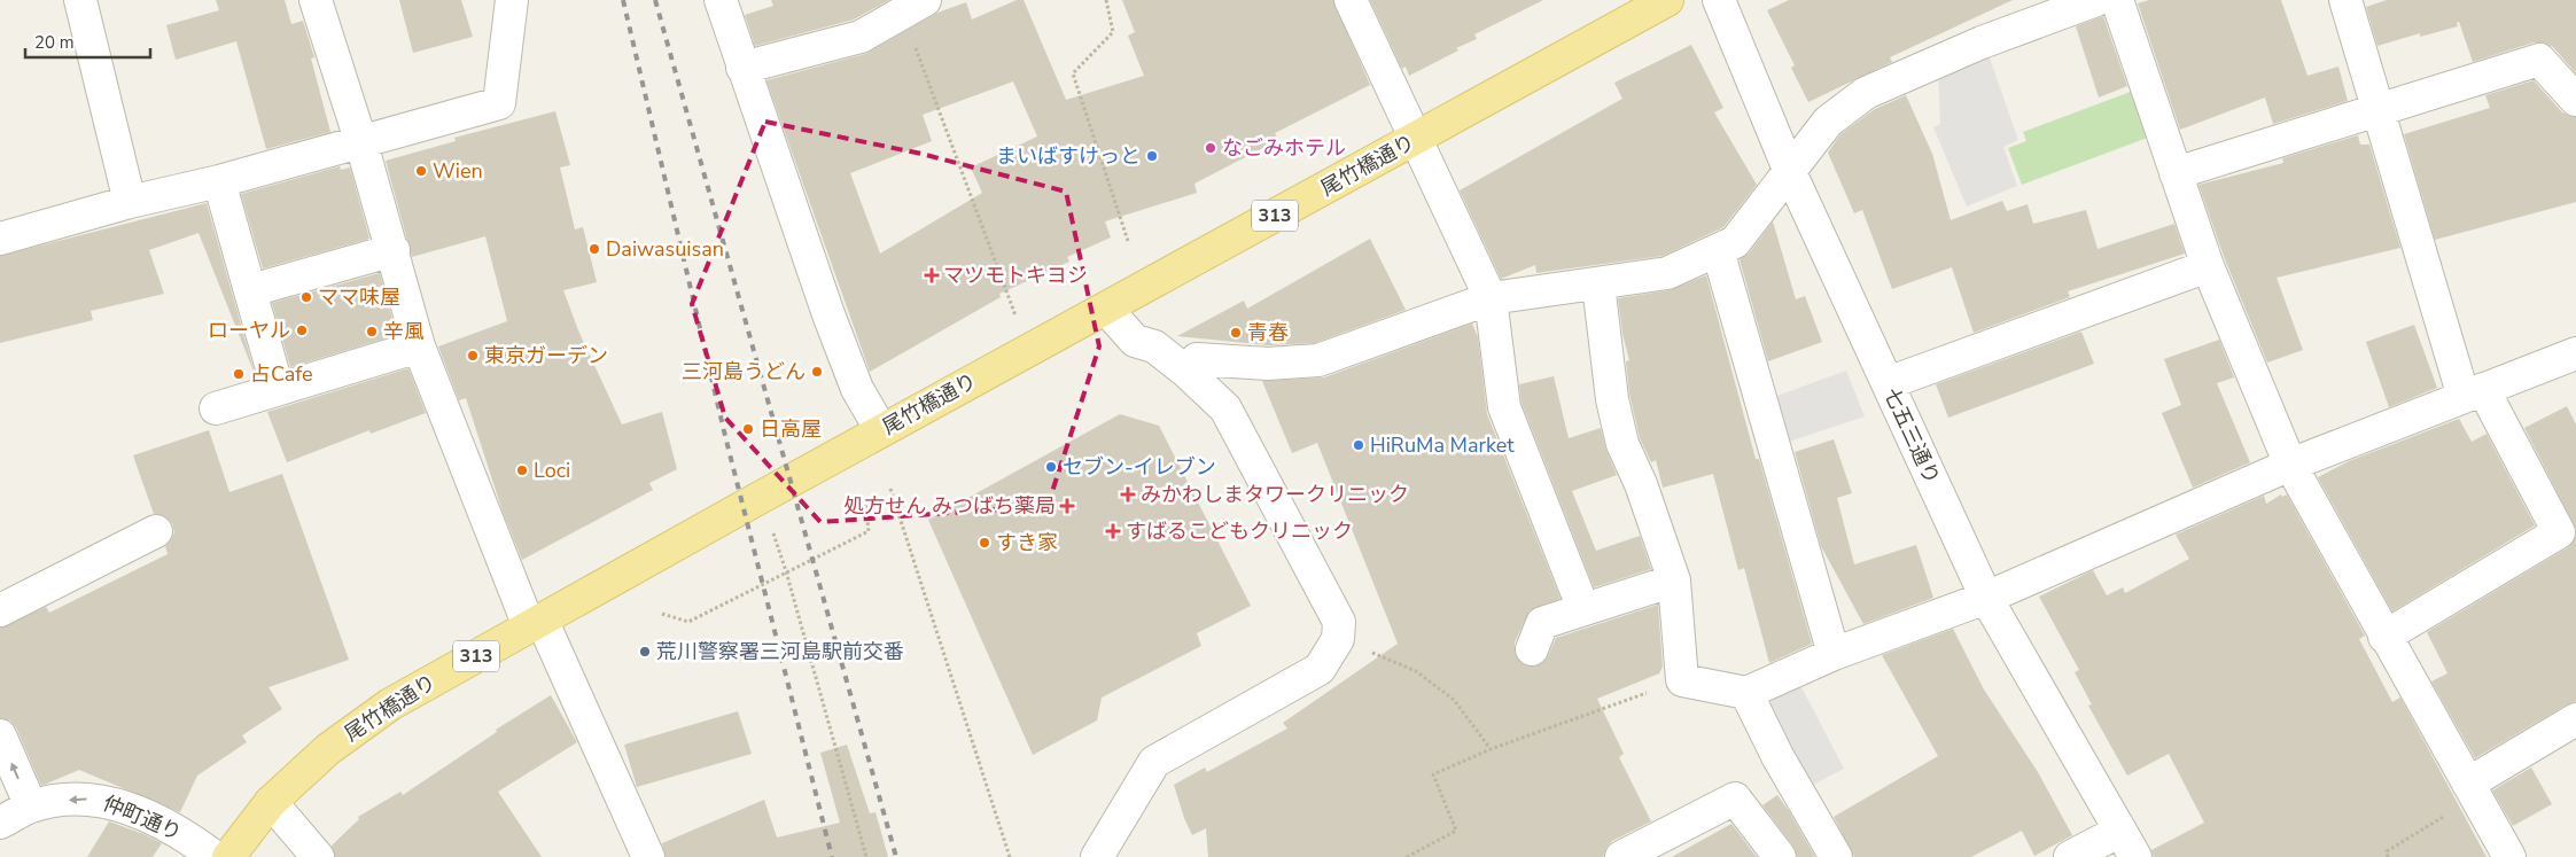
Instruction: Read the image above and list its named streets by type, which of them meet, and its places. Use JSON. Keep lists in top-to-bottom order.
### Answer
{
  "streets": {
    "main road": ["尾竹橋通り", "313"],
    "street": ["七五三通り", "仲町通り"]
  },
  "one_way": ["仲町通り"],
  "places": {
    "other": [
      "なごみホテル",
      "まいばすけっと",
      "Wien",
      "Daiwasuisan",
      "ママ味屋",
      "ローヤル",
      "辛風",
      "青春",
      "東京ガーデン",
      "三河島うどん",
      "占Cafe",
      "日高屋",
      "HiRuMa Market",
      "セブン-イレブン",
      "Loci",
      "すき家",
      "荒川警察署三河島駅前交番"
    ],
    "health": [
      "マツモトキヨシ",
      "みかわしまタワークリニック",
      "処方せん みつばち薬局",
      "すばるこどもクリニック"
    ]
  },
  "scale_bar": "20 m"
}
